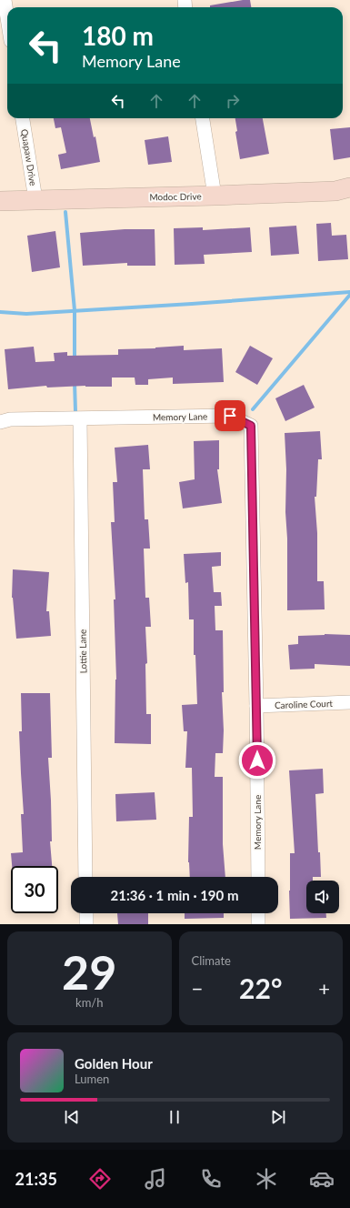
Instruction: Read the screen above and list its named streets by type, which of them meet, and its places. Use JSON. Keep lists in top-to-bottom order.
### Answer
{
  "streets": {
    "street": [
      "Quapaw Drive",
      "Modoc Drive",
      "Memory Lane",
      "Lottie Lane",
      "Caroline Court"
    ]
  },
  "crossings": [
    ["Quapaw Drive", "Modoc Drive"],
    ["Memory Lane", "Lottie Lane"],
    ["Memory Lane", "Caroline Court"]
  ],
  "page": {
    "turn": ["180 m", "Memory Lane"],
    "limit": "30",
    "trip": "21:36 · 1 min · 190 m",
    "tile": [
      ["29", "km/h"],
      "Climate"
    ],
    "heat": ["−", "22°", "+"],
    "song": ["Golden Hour", "Lumen"],
    "tabs": "21:35"
  }
}
